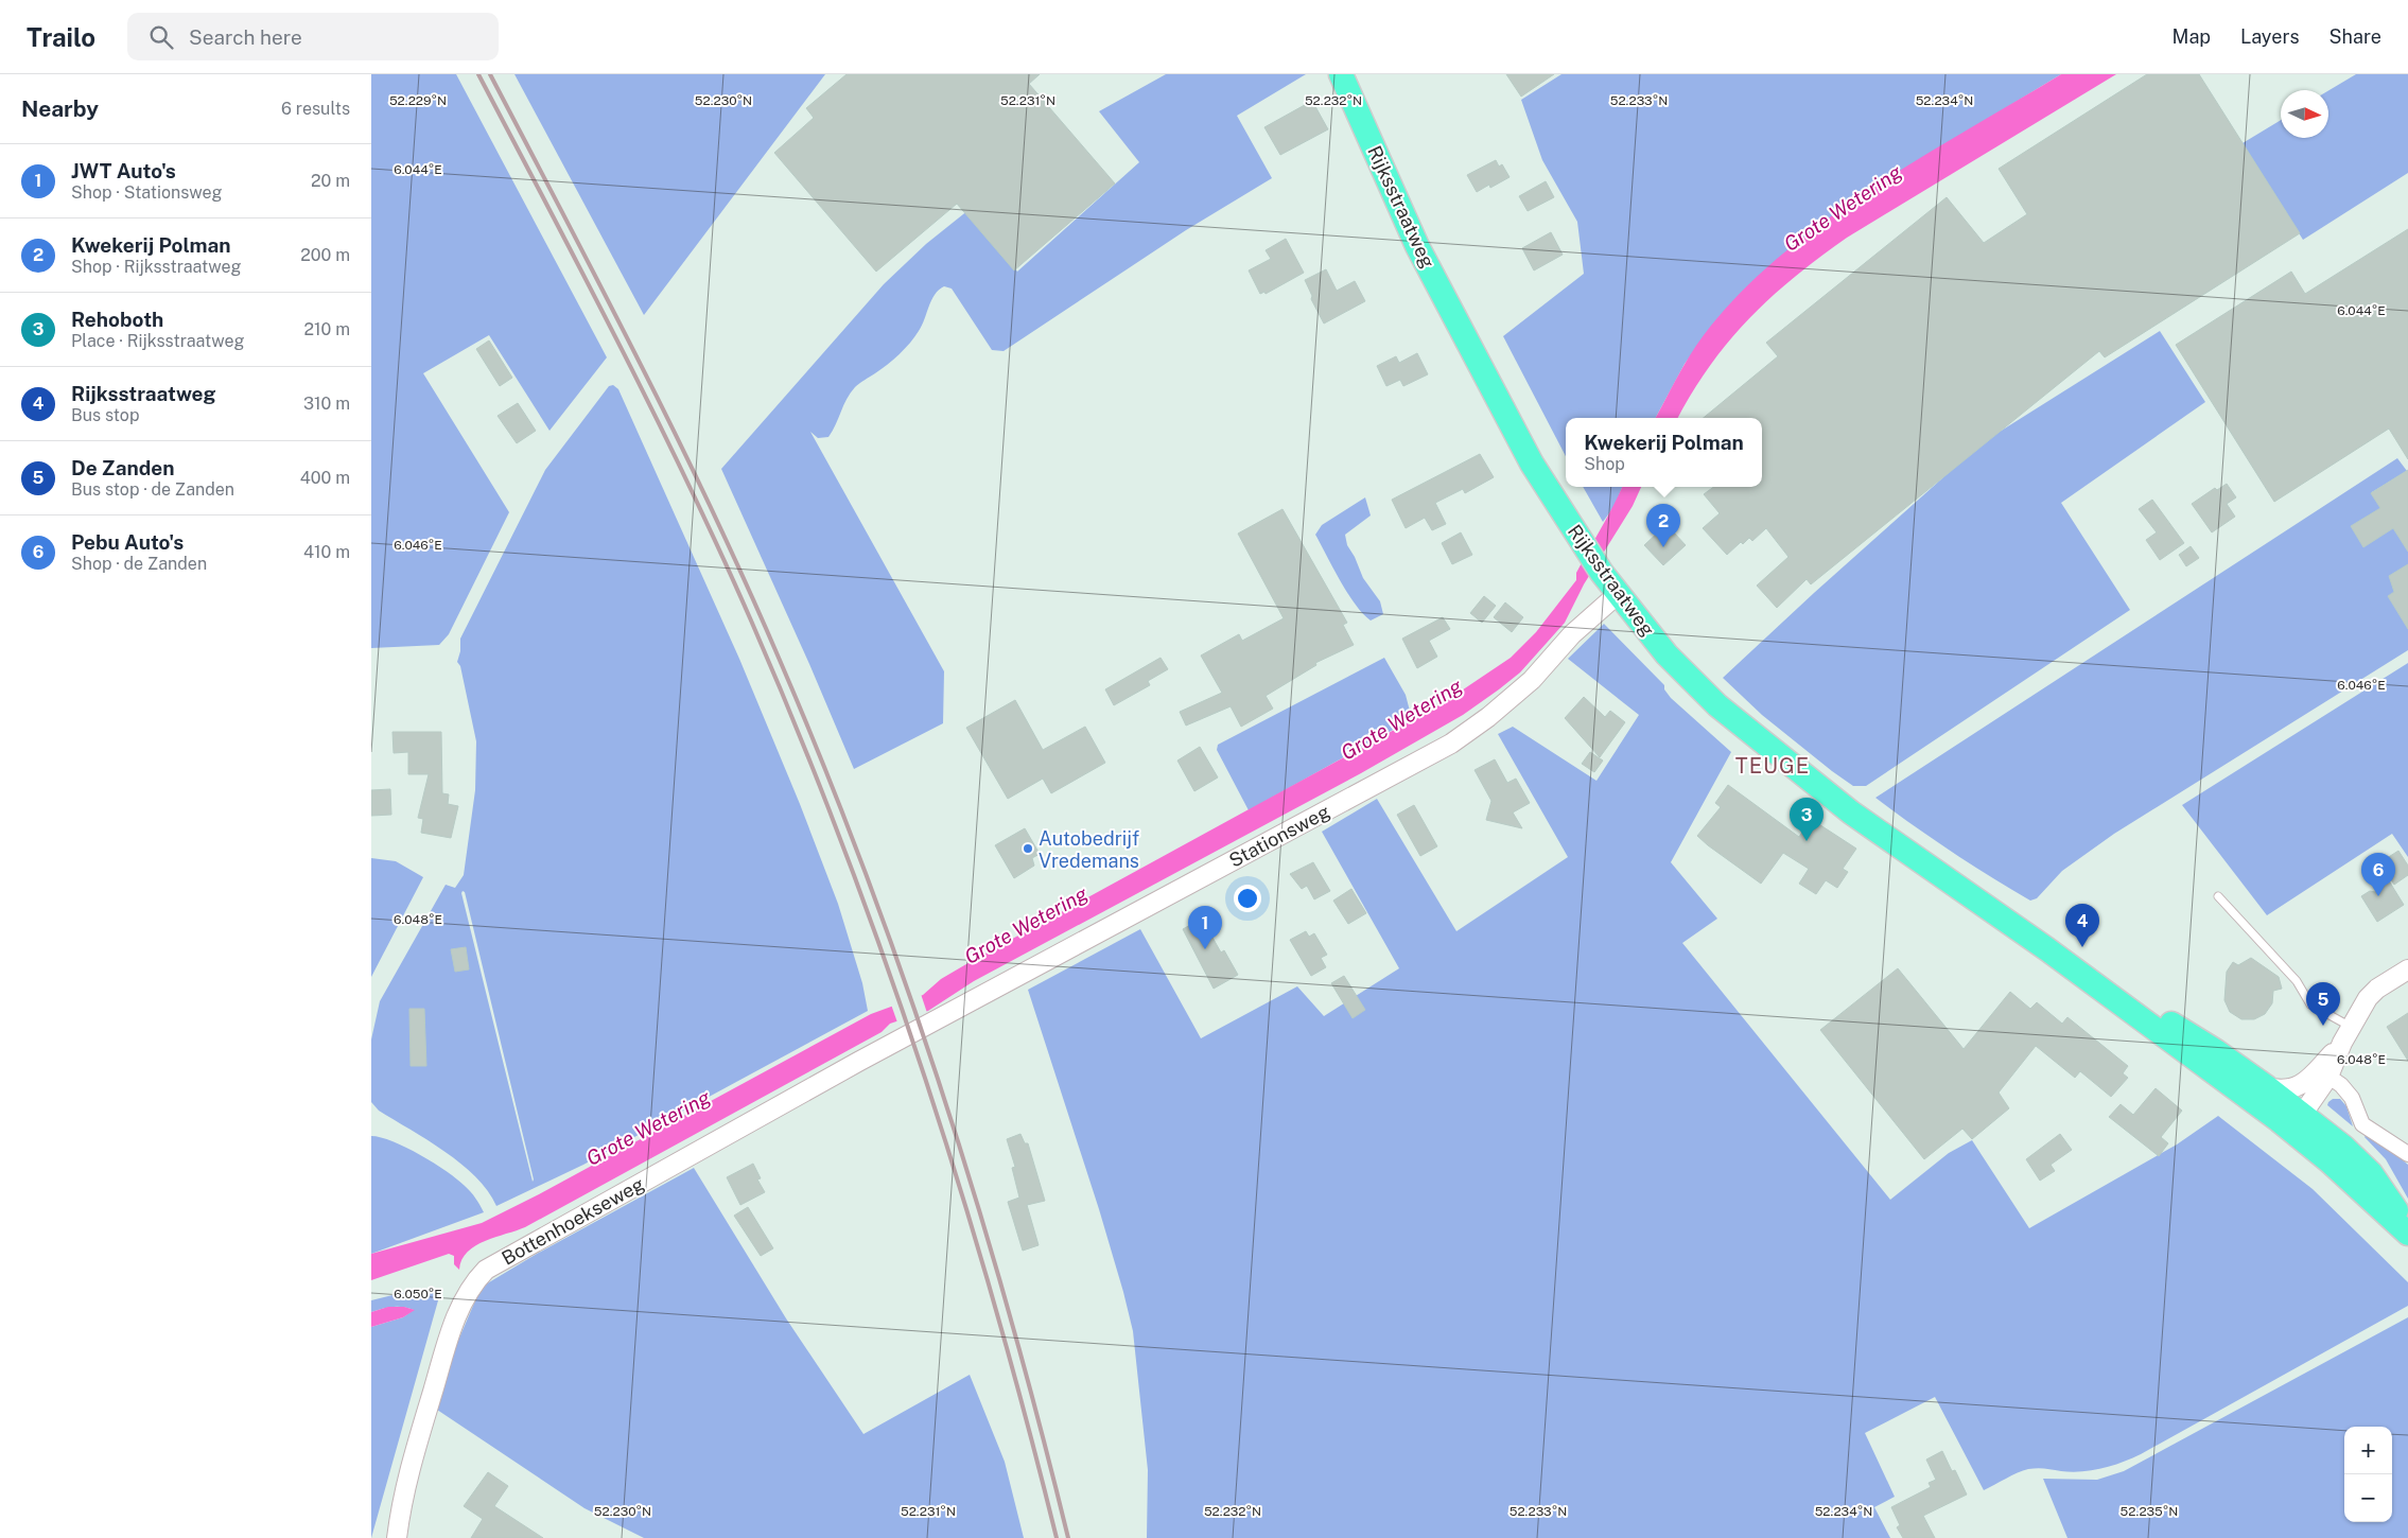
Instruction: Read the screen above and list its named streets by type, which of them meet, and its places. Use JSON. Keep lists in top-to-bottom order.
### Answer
{
  "streets": {
    "main road": ["Rijksstraatweg"],
    "street": ["Stationsweg", "Bottenhoekseweg"]
  },
  "crossings": [
    ["Rijksstraatweg", "Stationsweg"],
    ["Stationsweg", "Bottenhoekseweg"]
  ],
  "districts": ["TEUGE"],
  "water": ["Grote Wetering"],
  "places": ["Autobedrijf Vredemans"],
  "north": "right",
  "page": {
    "header": "Trailo",
    "search": "Search here",
    "nav": ["Map", "Layers", "Share"],
    "heading": ["Nearby", "6 results"],
    "list": [
      {
        "mark": "1",
        "name": "JWT Auto's",
        "note": "Shop · Stationsweg",
        "value": "20 m"
      },
      {
        "mark": "2",
        "name": "Kwekerij Polman",
        "note": "Shop · Rijksstraatweg",
        "value": "200 m"
      },
      {
        "mark": "3",
        "name": "Rehoboth",
        "note": "Place · Rijksstraatweg",
        "value": "210 m"
      },
      {
        "mark": "4",
        "name": "Rijksstraatweg",
        "note": "Bus stop",
        "value": "310 m"
      },
      {
        "mark": "5",
        "name": "De Zanden",
        "note": "Bus stop · de Zanden",
        "value": "400 m"
      },
      {
        "mark": "6",
        "name": "Pebu Auto's",
        "note": "Shop · de Zanden",
        "value": "410 m"
      }
    ],
    "popup": ["Kwekerij Polman", "Shop"],
    "pins": [
      "2",
      "3",
      "6",
      "4",
      "1",
      "5"
    ],
    "map_buttons": ["+", "−"]
  },
  "coordinates": [
    "52.229°N",
    "52.230°N",
    "52.231°N",
    "52.232°N",
    "52.233°N",
    "52.234°N",
    "6.044°E",
    "6.046°E",
    "6.048°E",
    "6.050°E",
    "52.235°N"
  ]
}
